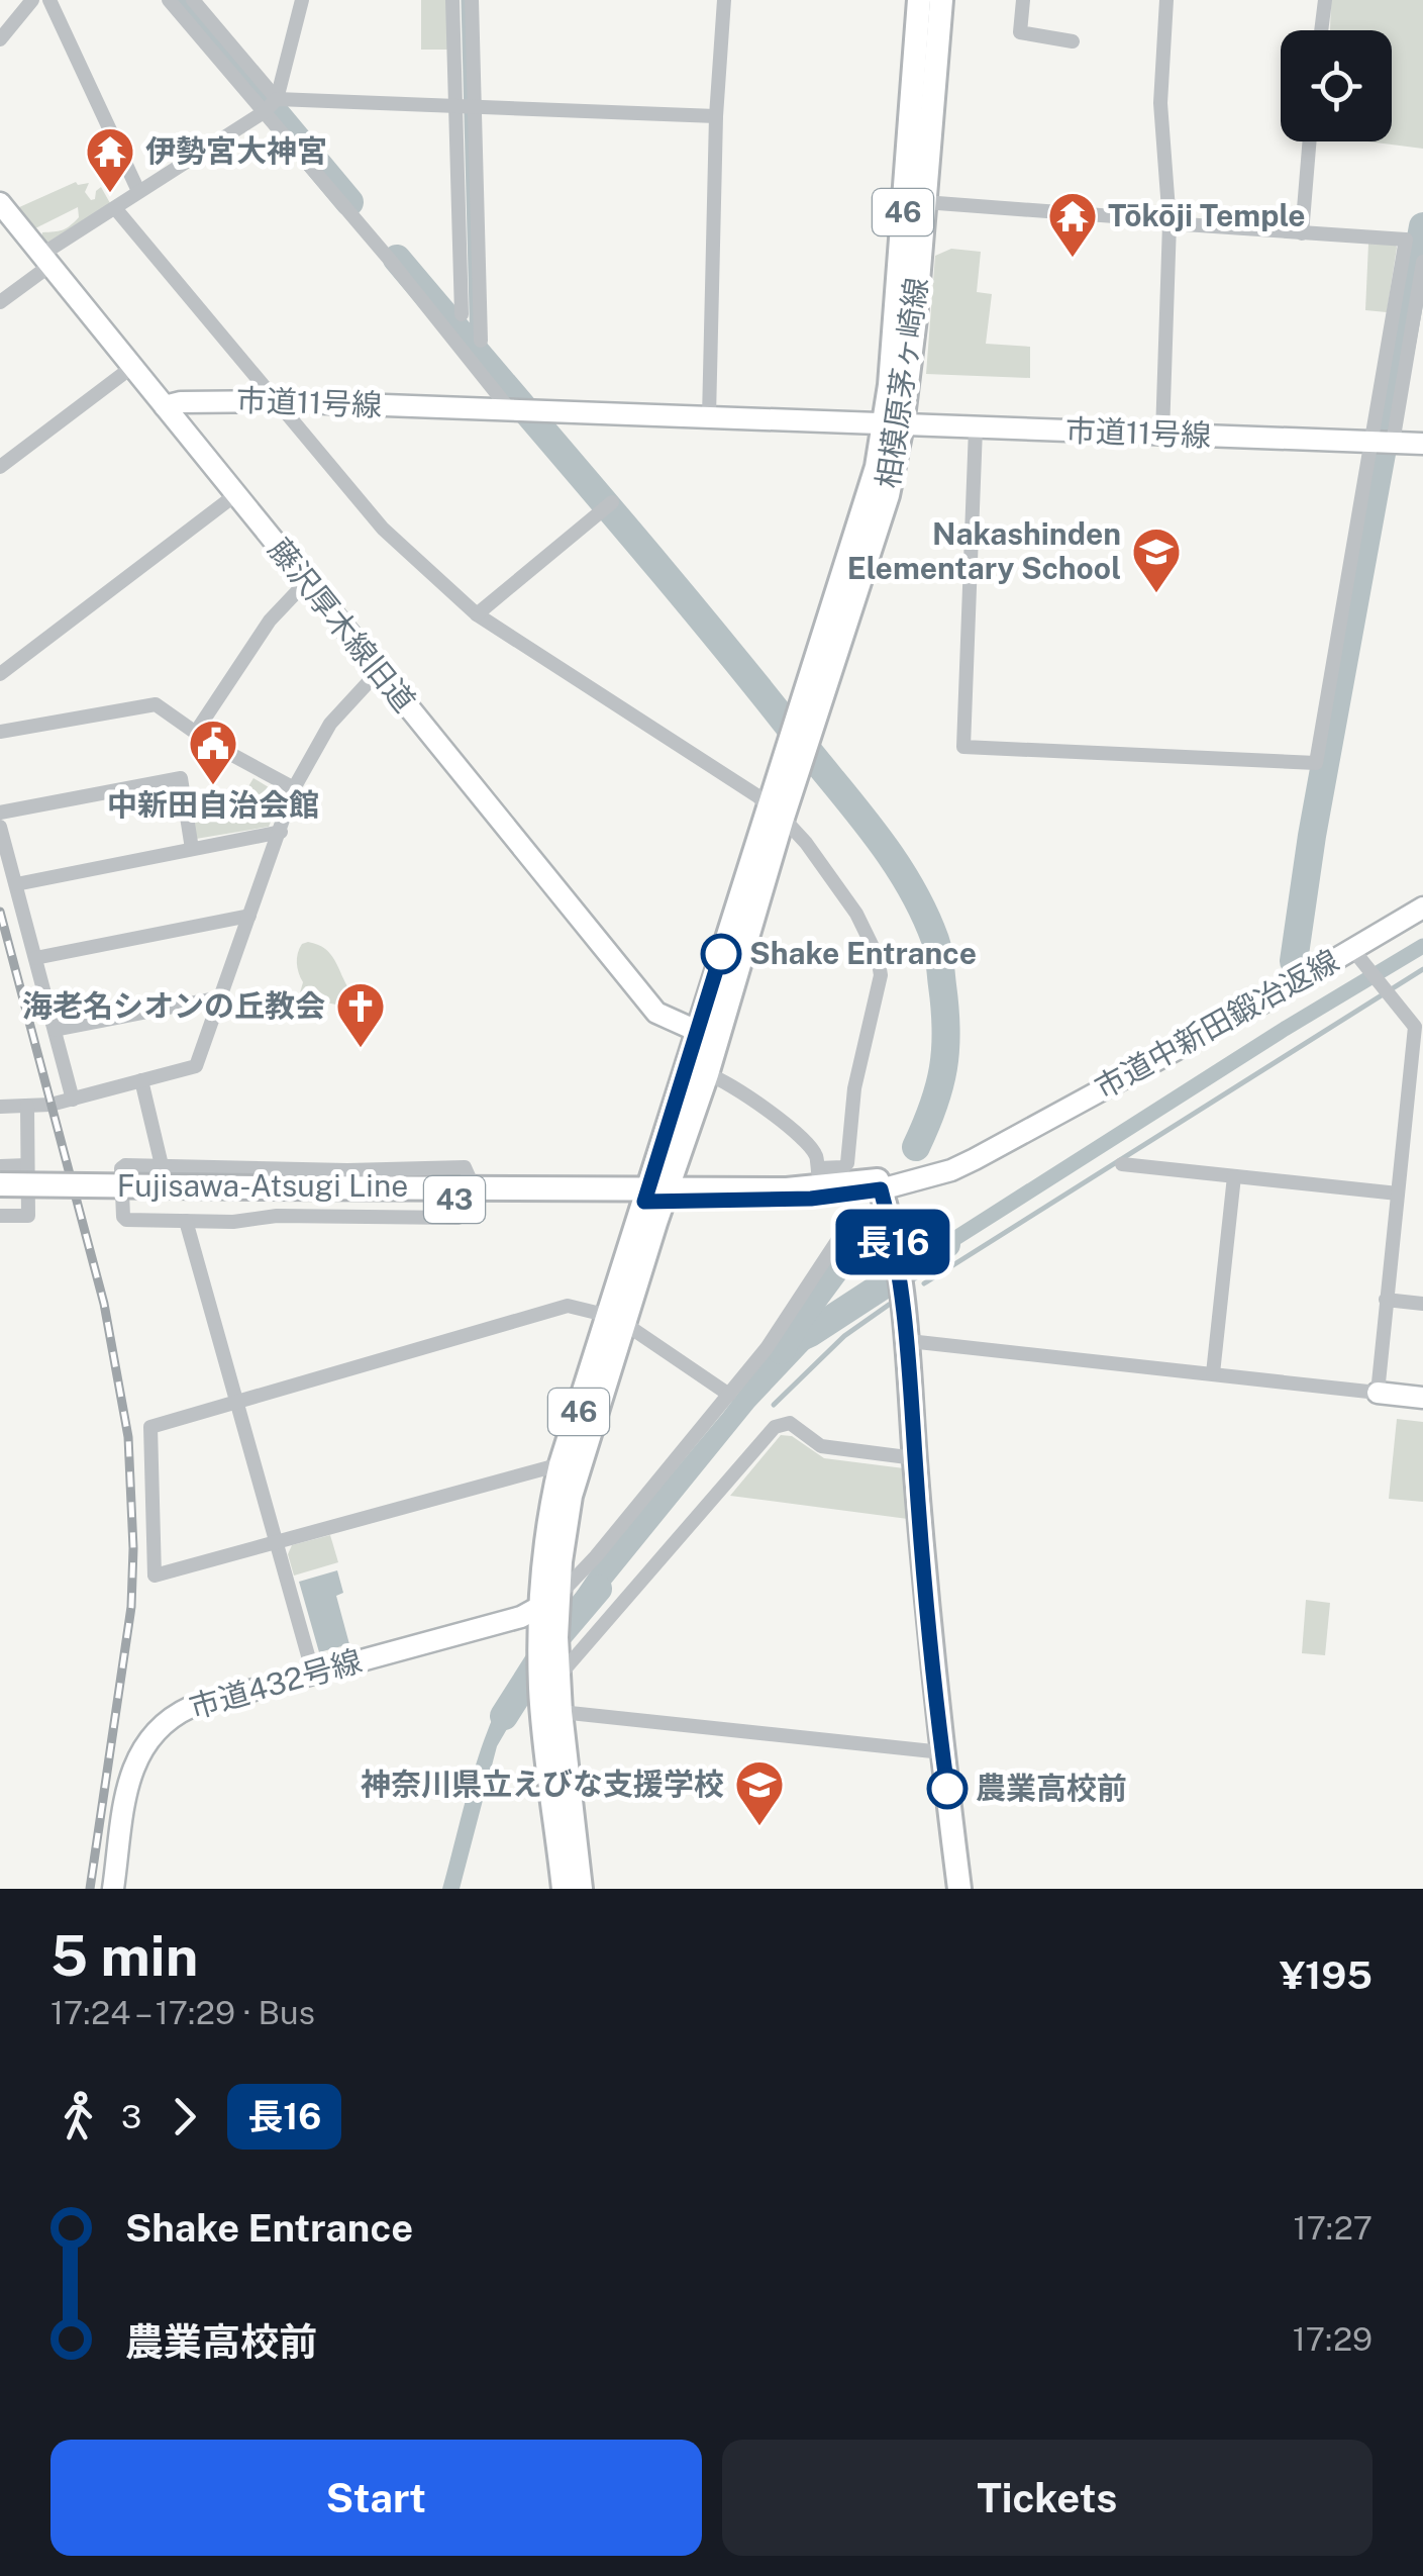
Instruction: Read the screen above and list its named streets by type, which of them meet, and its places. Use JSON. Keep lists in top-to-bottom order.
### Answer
{
  "streets": {
    "main road": [
      "46",
      "相模原茅ヶ崎線",
      "Fujisawa-Atsugi Line",
      "43"
    ],
    "street": [
      "市道11号線",
      "藤沢厚木線旧道",
      "市道中新田鍛冶返線",
      "市道432号線"
    ]
  },
  "crossings": [
    ["46", "相模原茅ヶ崎線"],
    ["46", "藤沢厚木線旧道"],
    ["46", "Fujisawa-Atsugi Line"],
    ["46", "市道432号線"],
    ["相模原茅ヶ崎線", "市道11号線"],
    ["市道11号線", "藤沢厚木線旧道"],
    ["市道中新田鍛冶返線", "Fujisawa-Atsugi Line"]
  ],
  "places": {
    "temple": ["伊勢宮大神宮", "Tōkōji Temple"],
    "school or university": ["Nakashinden Elementary School", "神奈川県立えびな支援学校"],
    "public building": ["中新田自治会館"],
    "other": ["Shake Entrance", "農業高校前"],
    "church": ["海老名シオンの丘教会"]
  },
  "lines": ["bus line 長16"],
  "page": {
    "on_map": "長16",
    "heading": ["5 min", "17:24 – 17:29 · Bus", "¥195"],
    "legs": ["3", "長16"],
    "list": [
      {
        "name": "Shake Entrance",
        "value": "17:27"
      },
      {
        "name": "農業高校前",
        "value": "17:29"
      }
    ],
    "buttons": ["Start", "Tickets"]
  }
}
